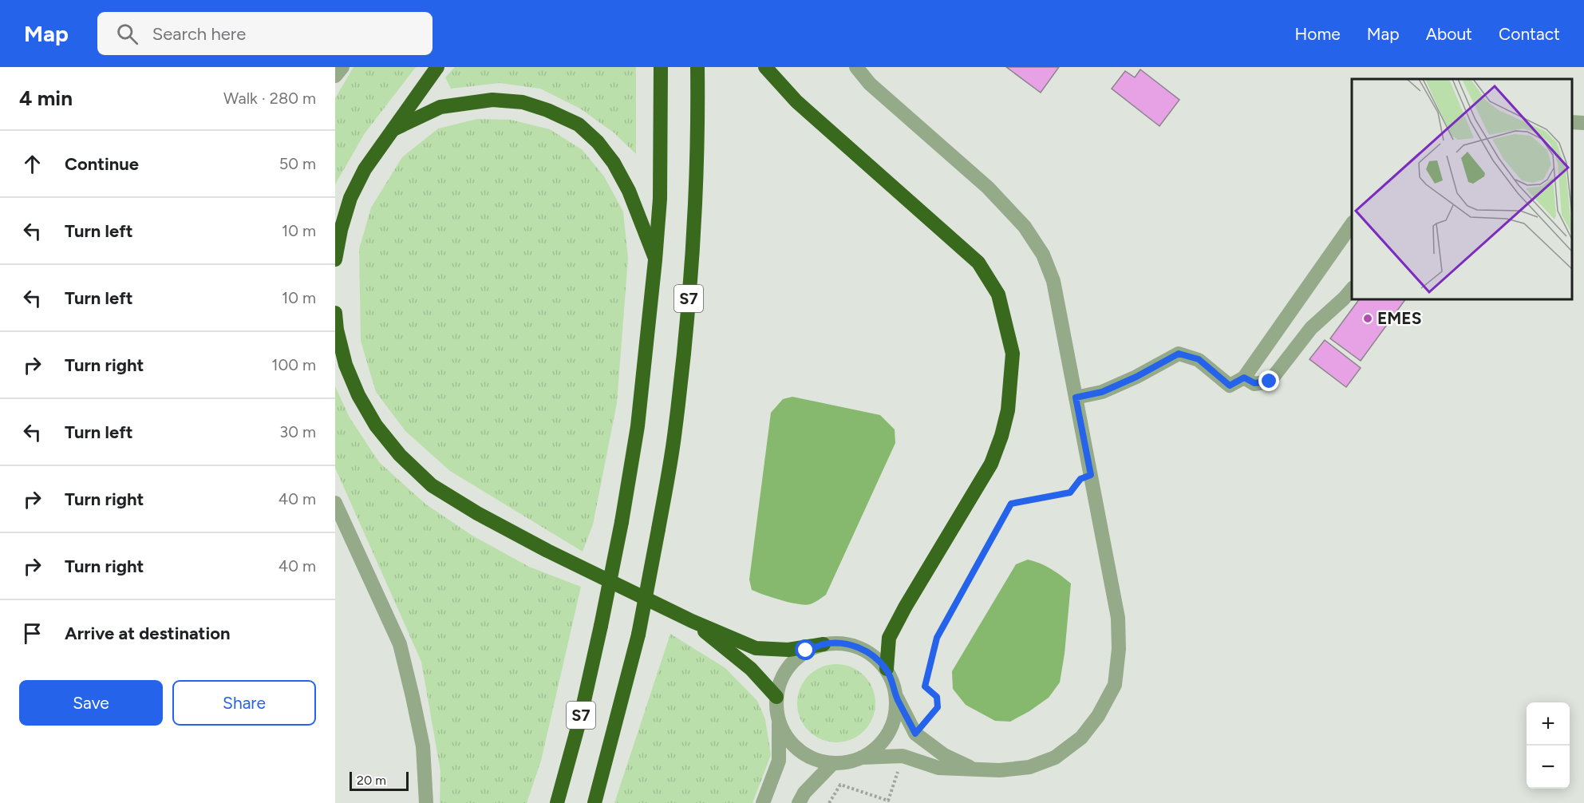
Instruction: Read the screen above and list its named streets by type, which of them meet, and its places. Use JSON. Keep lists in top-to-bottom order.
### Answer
{
  "streets": {
    "highway": ["S7"]
  },
  "places": ["EMES"],
  "scale_bar": "20 m",
  "page": {
    "header": "Map",
    "search": "Search here",
    "nav": [
      "Home",
      "Map",
      "About",
      "Contact"
    ],
    "heading": ["4 min", "Walk · 280 m"],
    "list": [
      ["Continue", "50 m"],
      ["Turn left", "10 m"],
      ["Turn left", "10 m"],
      ["Turn right", "100 m"],
      ["Turn left", "30 m"],
      ["Turn right", "40 m"],
      ["Turn right", "40 m"],
      "Arrive at destination"
    ],
    "buttons": ["Save", "Share"],
    "map_buttons": ["+", "−"],
    "scale": "20 m"
  }
}
